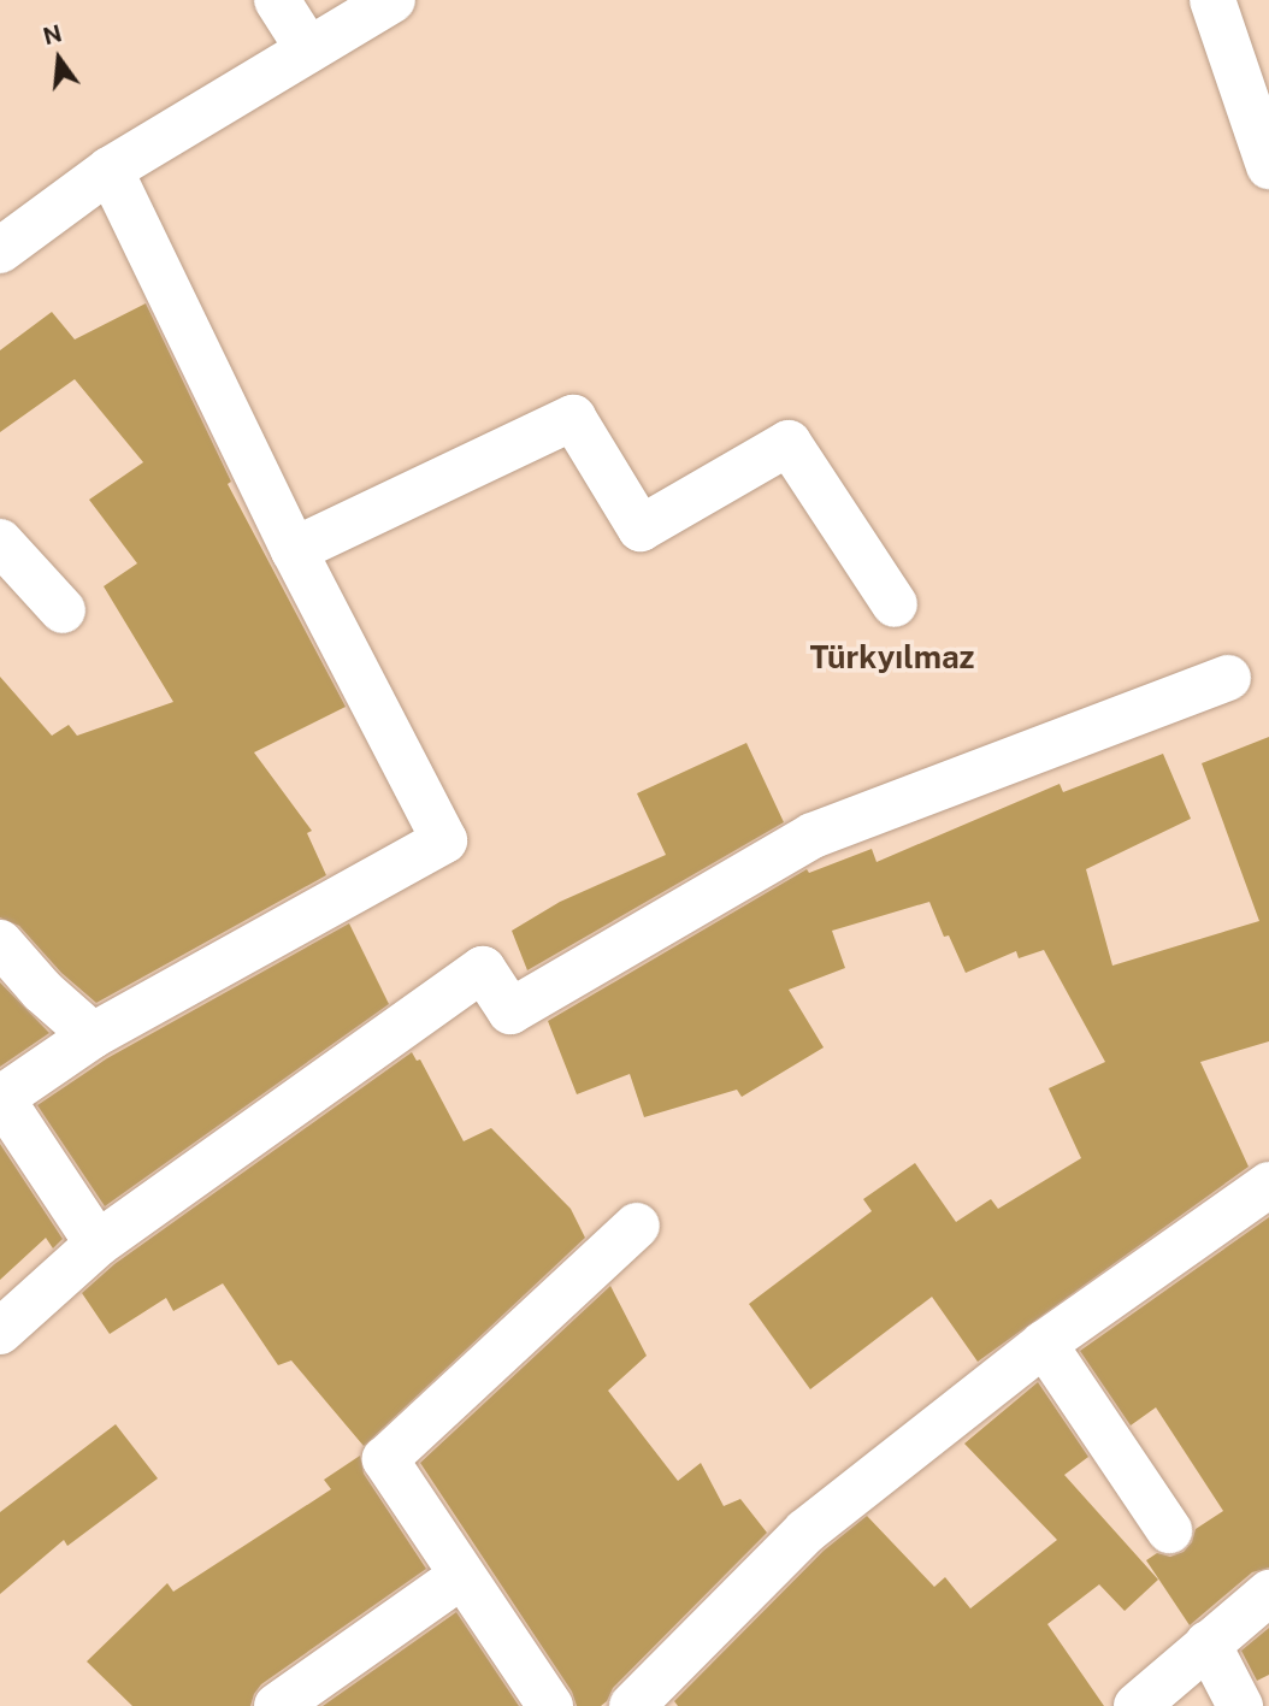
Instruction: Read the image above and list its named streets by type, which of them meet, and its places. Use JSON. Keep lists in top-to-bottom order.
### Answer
{
  "districts": ["Türkyılmaz"],
  "north": "top"
}
